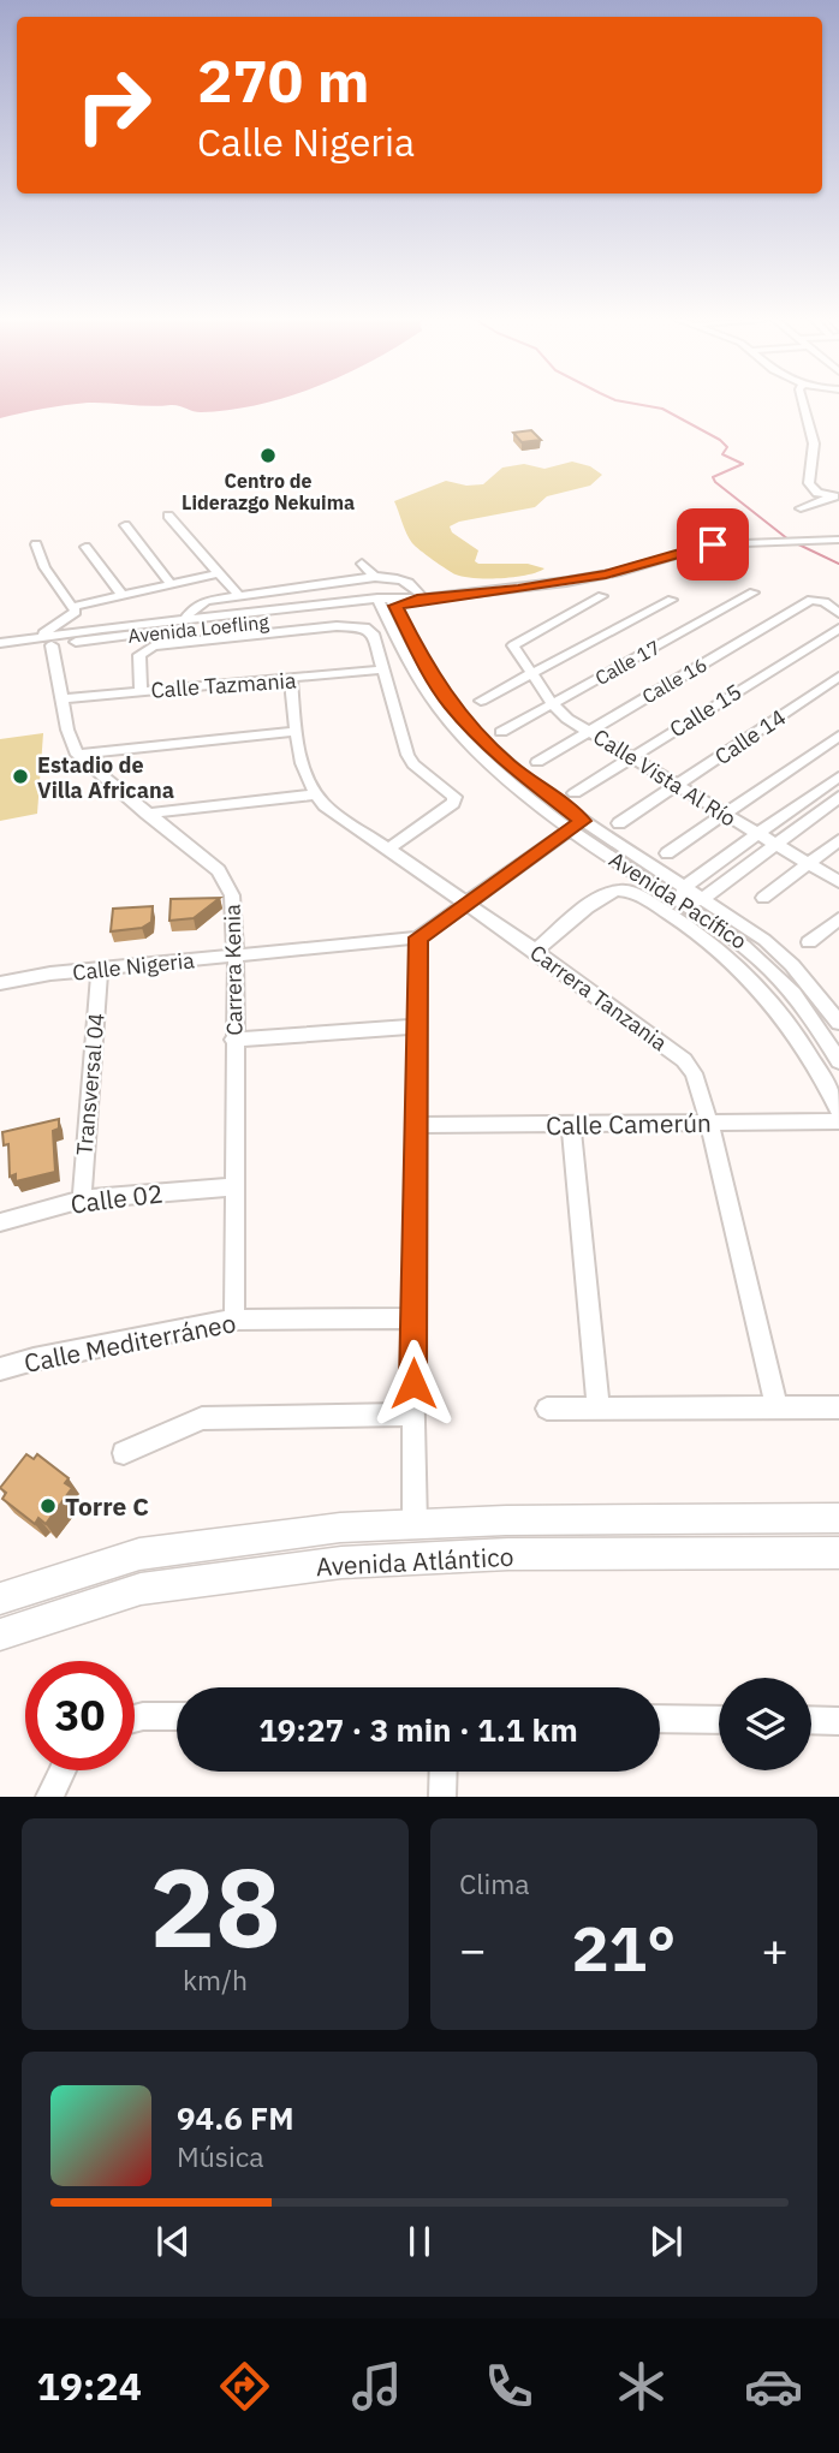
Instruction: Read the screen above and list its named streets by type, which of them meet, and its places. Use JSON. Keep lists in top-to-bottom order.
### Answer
{
  "streets": {
    "main road": ["Avenida Atlántico"],
    "street": [
      "Avenida Loefling",
      "Calle 17",
      "Calle 16",
      "Calle Tazmania",
      "Calle 15",
      "Calle 14",
      "Calle Vista Al Río",
      "Avenida Pacífico",
      "Calle Nigeria",
      "Carrera Kenia",
      "Carrera Tanzania",
      "Transversal 04",
      "Calle Camerún",
      "Calle 02",
      "Calle Mediterráneo"
    ]
  },
  "crossings": [
    ["Avenida Loefling", "Avenida Pacífico"],
    ["Calle 17", "Calle Vista Al Río"],
    ["Calle 16", "Calle Vista Al Río"],
    ["Calle 15", "Calle Vista Al Río"],
    ["Calle 14", "Calle Vista Al Río"],
    ["Calle Nigeria", "Carrera Kenia"],
    ["Calle Nigeria", "Transversal 04"],
    ["Carrera Kenia", "Calle 02"],
    ["Carrera Kenia", "Calle Mediterráneo"],
    ["Carrera Tanzania", "Calle Camerún"],
    ["Transversal 04", "Calle 02"]
  ],
  "places": ["Centro de Liderazgo Nekuima", "Estadio de Villa Africana", "Torre C"],
  "page": {
    "turn": ["270 m", "Calle Nigeria"],
    "limit": "30",
    "trip": "19:27 · 3 min · 1.1 km",
    "tile": [
      ["28", "km/h"],
      "Clima"
    ],
    "heat": ["−", "21°", "+"],
    "song": ["94.6 FM", "Música"],
    "tabs": "19:24"
  }
}
